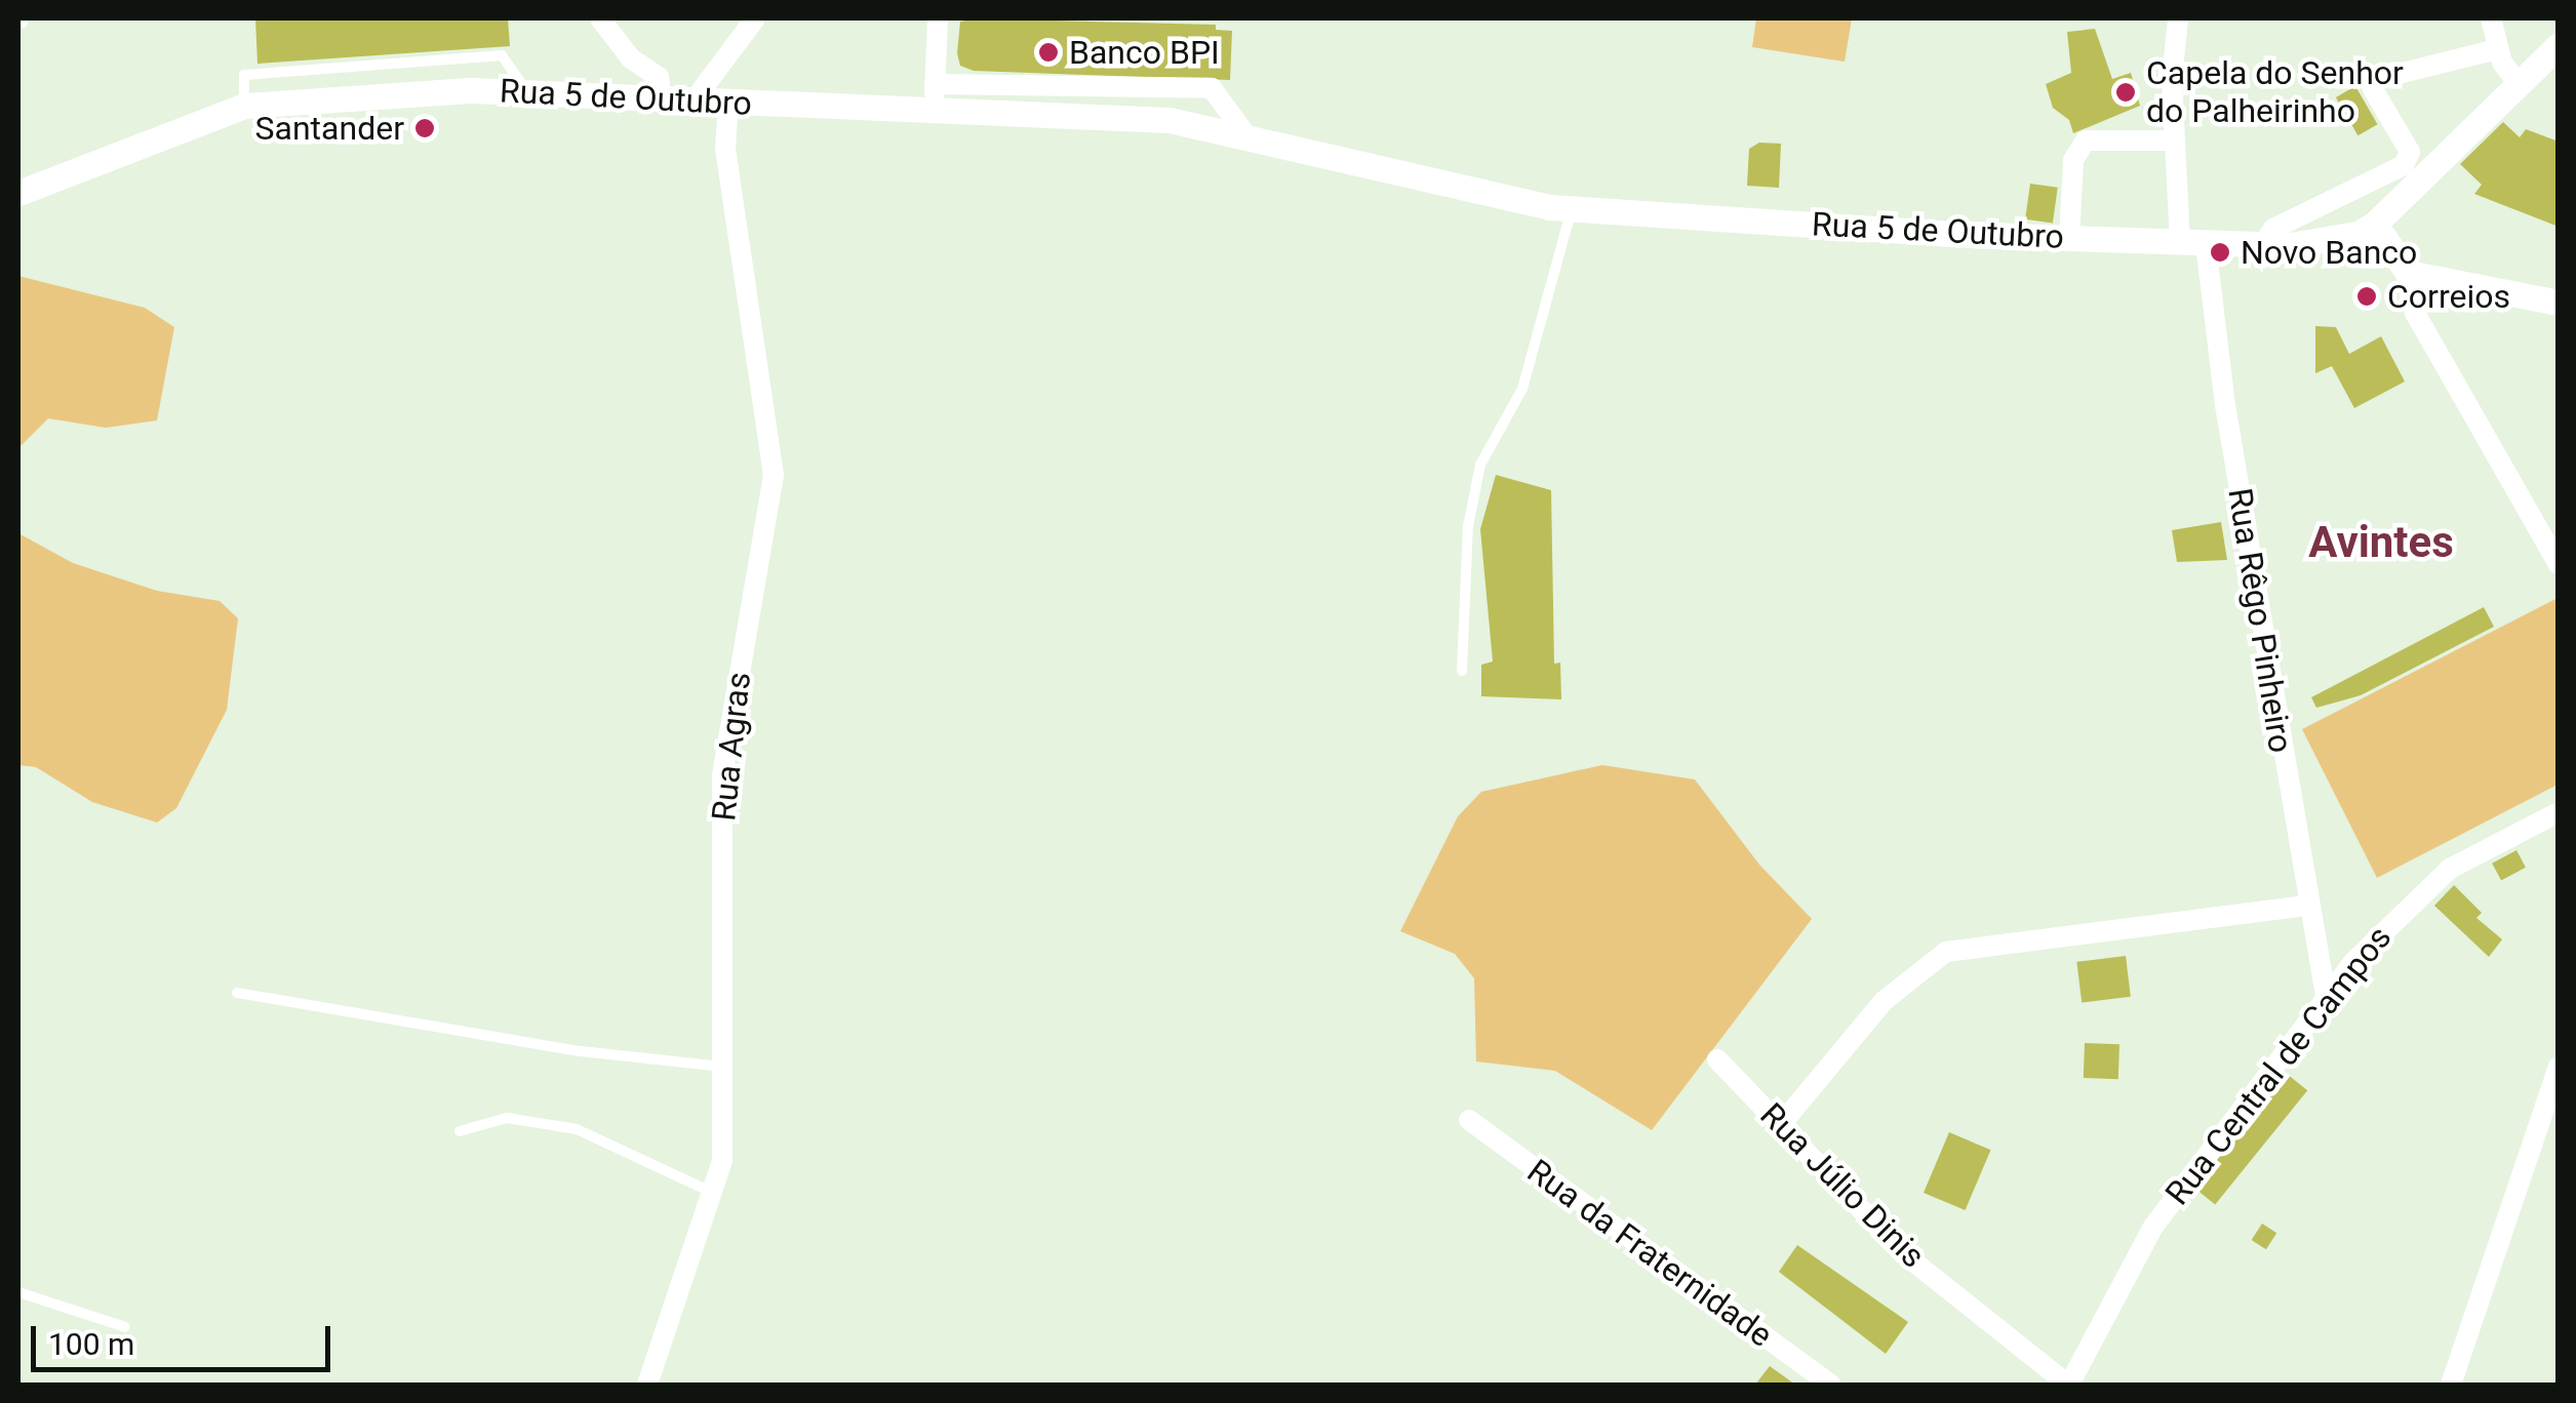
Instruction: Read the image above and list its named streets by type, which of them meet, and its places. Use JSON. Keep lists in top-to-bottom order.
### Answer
{
  "streets": {
    "street": [
      "Rua 5 de Outubro",
      "Rua Rêgo Pinheiro",
      "Rua Agras",
      "Rua Central de Campos",
      "Rua Júlio Dinis",
      "Rua da Fraternidade"
    ]
  },
  "crossings": [
    ["Rua 5 de Outubro", "Rua Rêgo Pinheiro"],
    ["Rua 5 de Outubro", "Rua Agras"],
    ["Rua Rêgo Pinheiro", "Rua Central de Campos"],
    ["Rua Central de Campos", "Rua Júlio Dinis"]
  ],
  "districts": ["Avintes"],
  "places": [
    "Banco BPI",
    "Capela do Senhor do Palheirinho",
    "Santander",
    "Novo Banco",
    "Correios"
  ],
  "scale_bar": "100 m"
}
